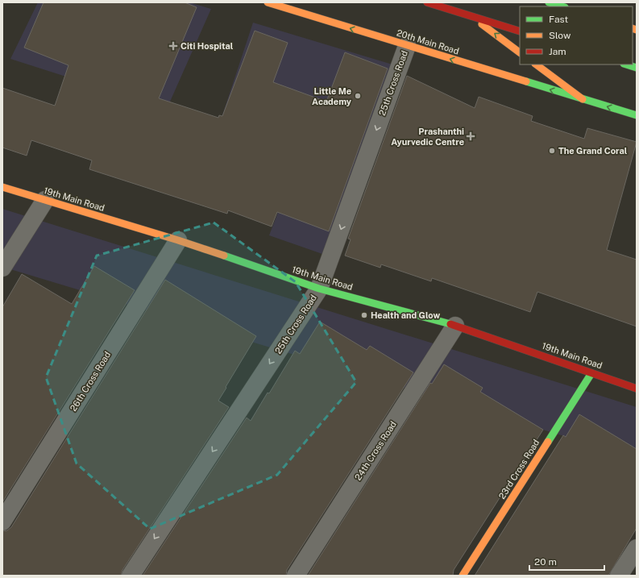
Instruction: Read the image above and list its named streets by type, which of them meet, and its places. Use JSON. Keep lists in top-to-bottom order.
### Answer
{
  "streets": {
    "street": [
      "20th Main Road",
      "25th Cross Road",
      "19th Main Road",
      "26th Cross Road",
      "24th Cross Road",
      "23rd Cross Road"
    ]
  },
  "crossings": [
    ["20th Main Road", "25th Cross Road"],
    ["25th Cross Road", "19th Main Road"],
    ["19th Main Road", "26th Cross Road"],
    ["19th Main Road", "24th Cross Road"],
    ["19th Main Road", "23rd Cross Road"]
  ],
  "one_way": ["25th Cross Road"],
  "places": {
    "health": ["Citi Hospital", "Prashanthi Ayurvedic Centre"],
    "other": ["Little Me Academy", "The Grand Coral", "Health and Glow"]
  },
  "legend": ["Fast", "Slow", "Jam"],
  "scale_bar": "20 m"
}
